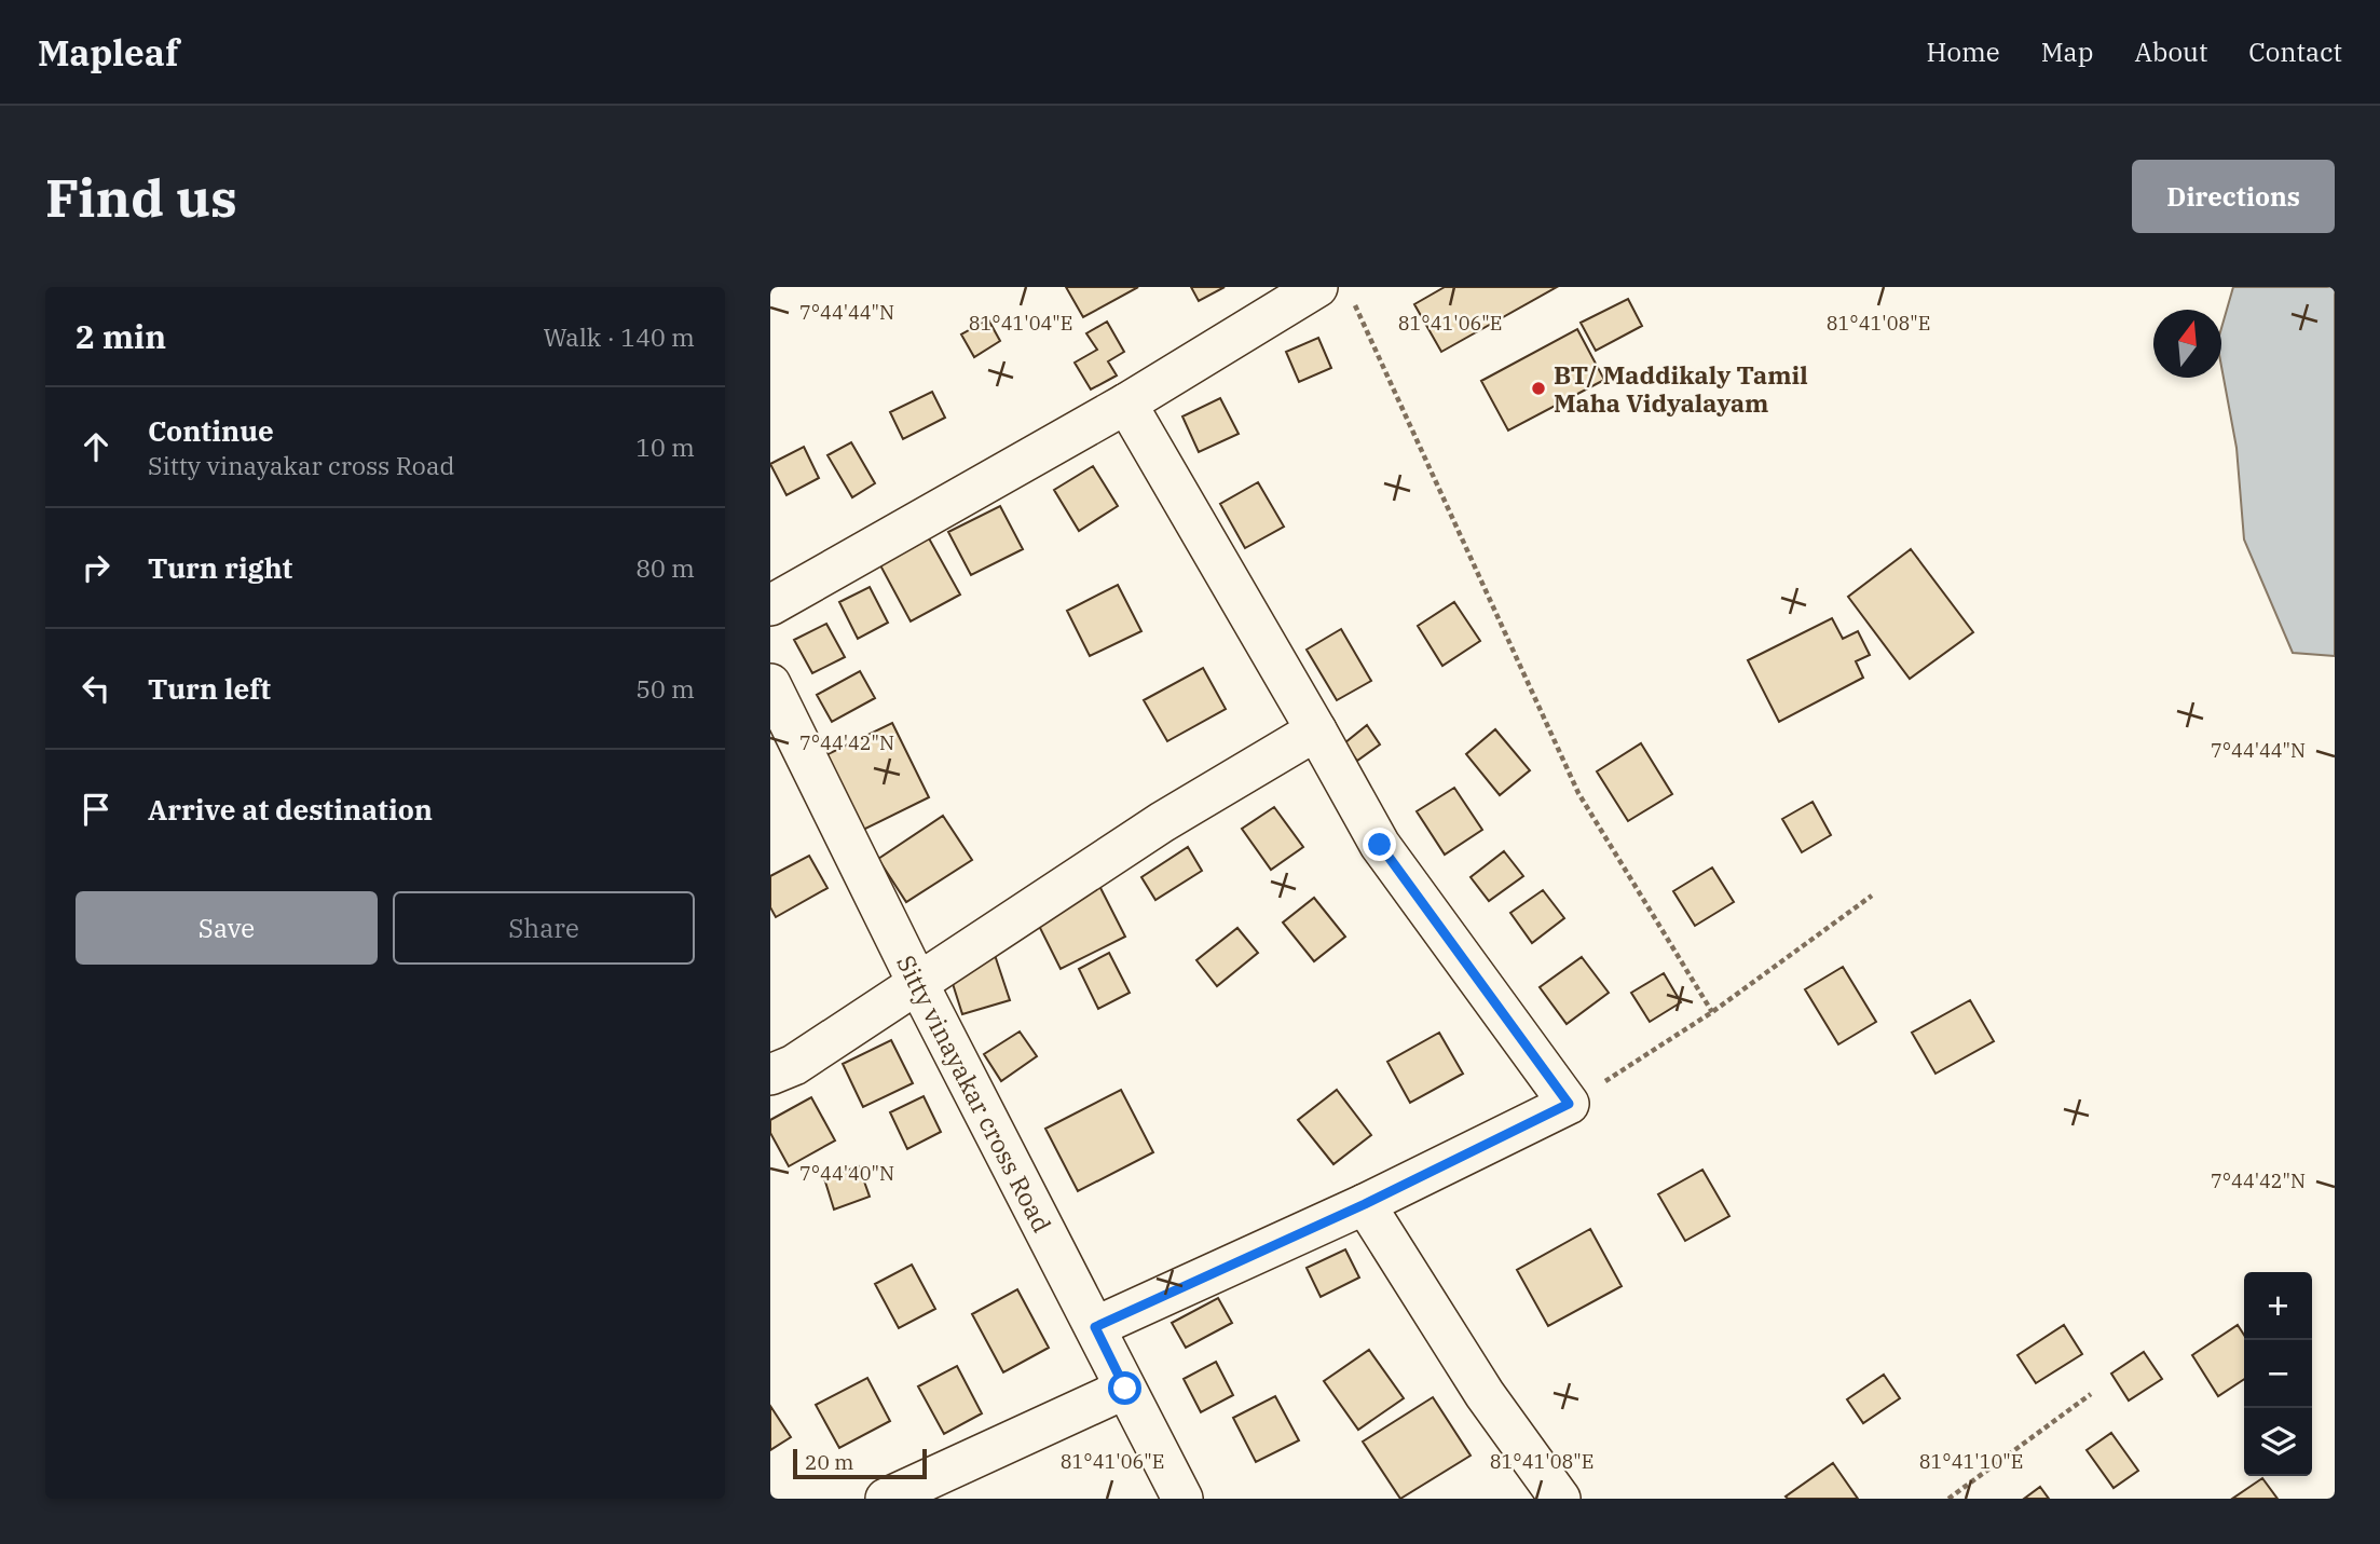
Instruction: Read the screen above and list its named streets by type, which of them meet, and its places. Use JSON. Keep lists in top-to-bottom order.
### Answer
{
  "streets": {
    "street": ["Sitty vinayakar cross Road"]
  },
  "places": ["BT/ Maddikaly Tamil Maha Vidyalayam"],
  "scale_bar": "20 m",
  "north": "top",
  "page": {
    "header": "Mapleaf",
    "nav": [
      "Home",
      "Map",
      "About",
      "Contact"
    ],
    "buttons": [
      "Directions",
      ["Save", "Share"]
    ],
    "title": "Find us",
    "heading": ["2 min", "Walk · 140 m"],
    "list": [
      ["Continue", "Sitty vinayakar cross Road", "10 m"],
      ["Turn right", "80 m"],
      ["Turn left", "50 m"],
      "Arrive at destination"
    ],
    "map_buttons": ["+", "−"],
    "scale": "20 m"
  },
  "coordinates": [
    "7°44'44\"N",
    "81°41'04\"E",
    "81°41'06\"E",
    "81°41'08\"E",
    "7°44'42\"N",
    "7°44'40\"N",
    "81°41'10\"E"
  ]
}
